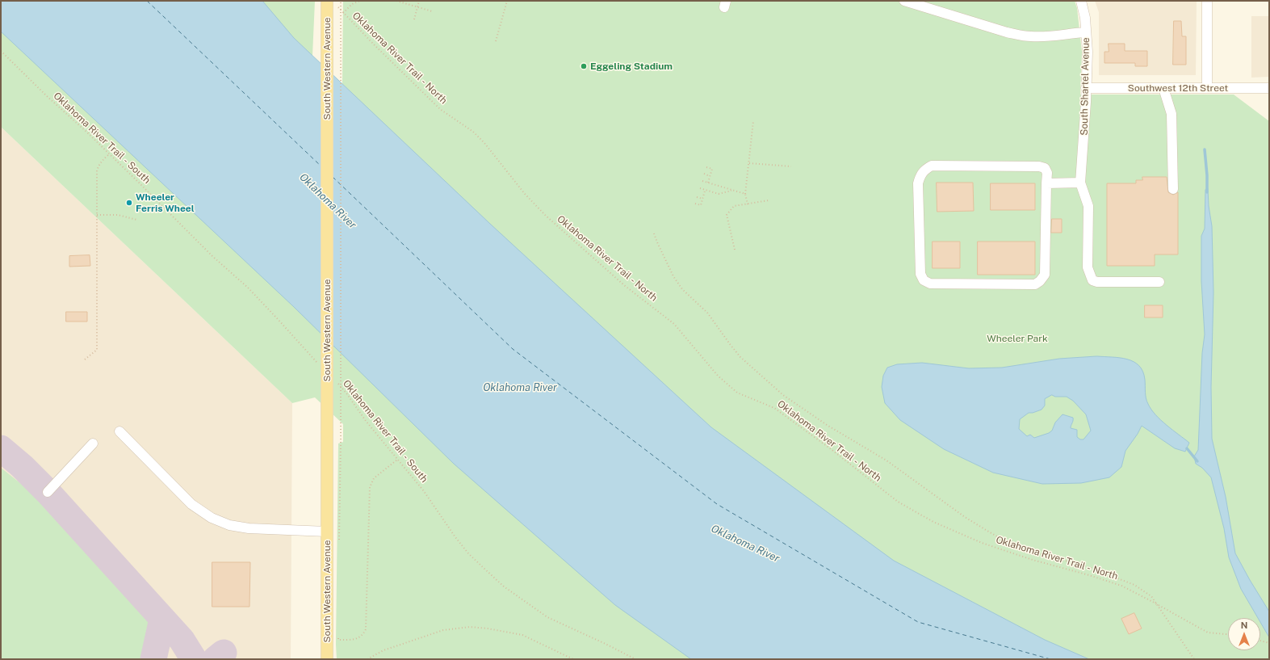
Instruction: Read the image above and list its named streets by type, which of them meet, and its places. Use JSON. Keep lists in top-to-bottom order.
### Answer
{
  "streets": {
    "main road": ["South Western Avenue"],
    "street": ["South Shartel Avenue", "Southwest 12th Street"],
    "path": ["Oklahoma River Trail - North", "Oklahoma River Trail - South"]
  },
  "crossings": [
    ["Oklahoma River Trail - North", "South Western Avenue"],
    ["South Shartel Avenue", "Southwest 12th Street"]
  ],
  "water": ["Oklahoma River"],
  "parks": ["Wheeler Park"],
  "places": ["Eggeling Stadium", "Wheeler Ferris Wheel"],
  "north": "top"
}
